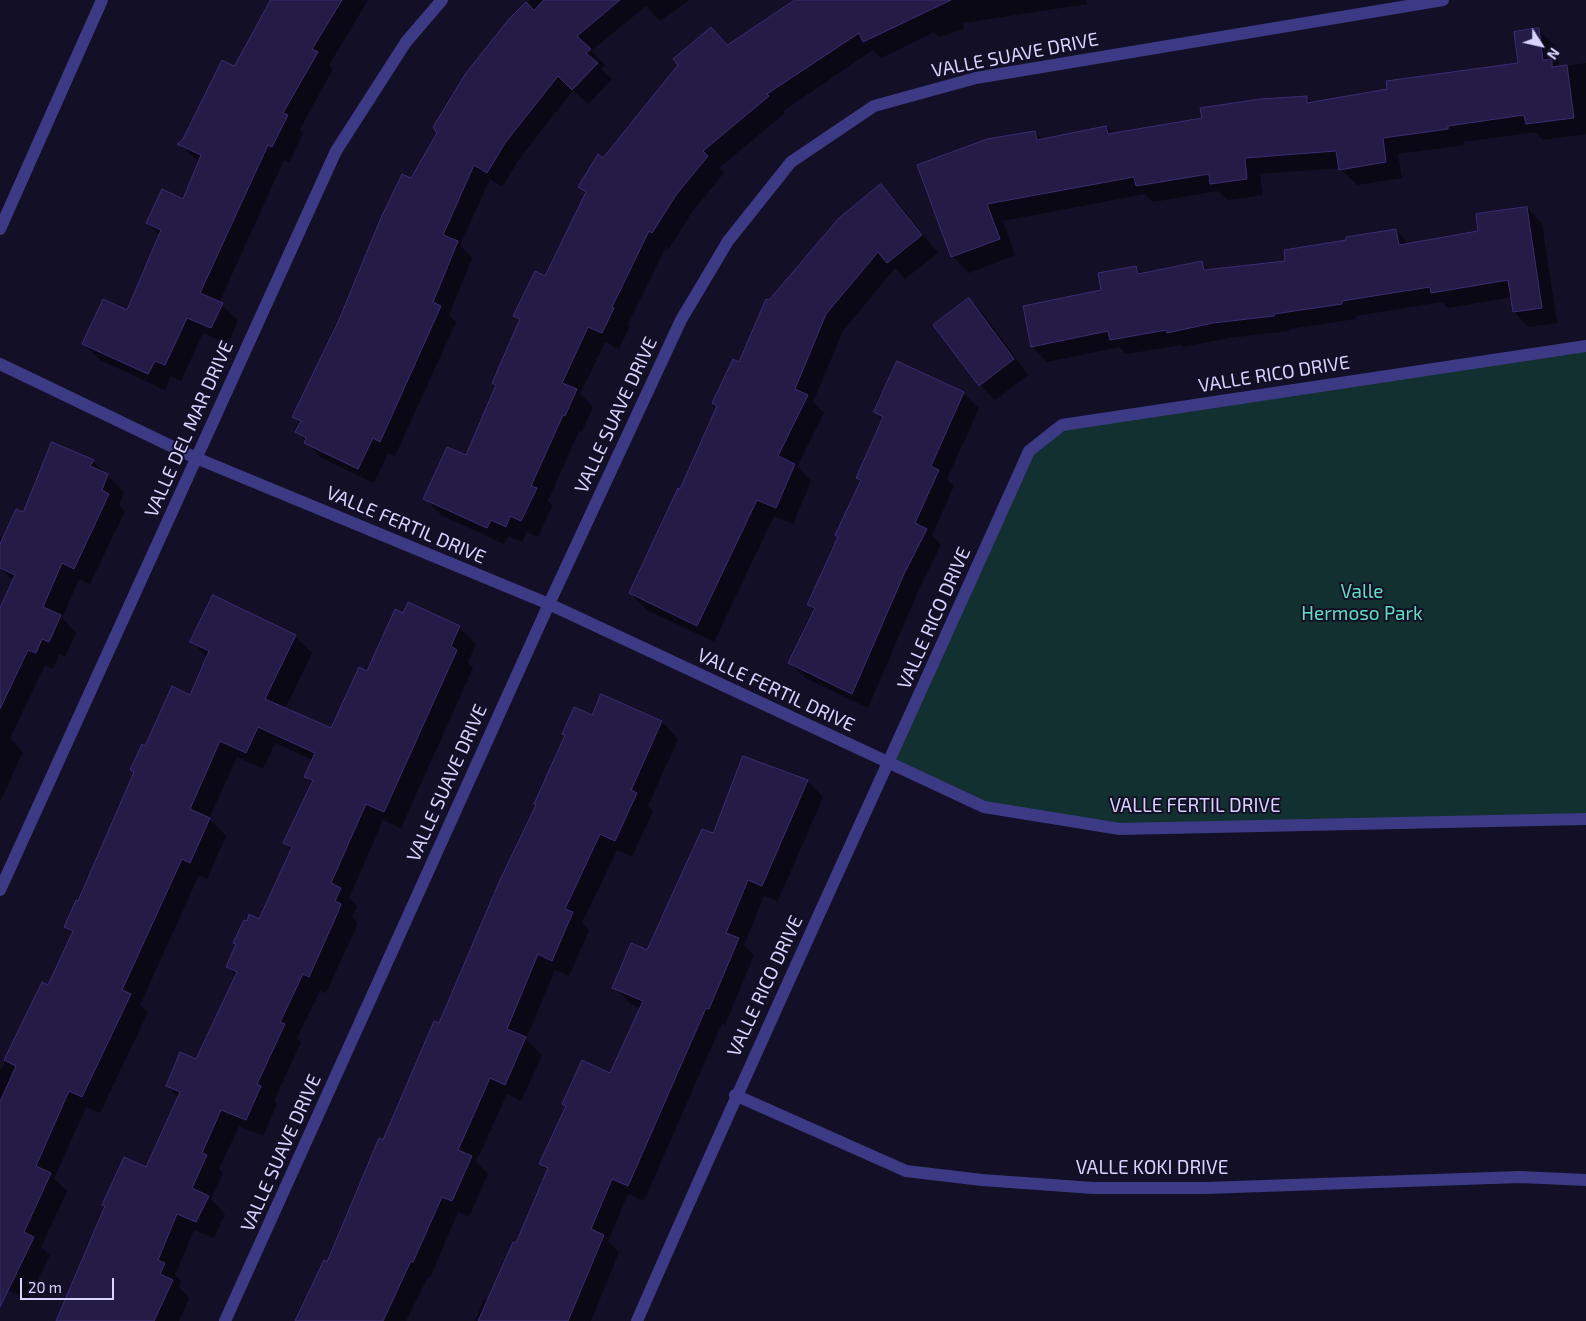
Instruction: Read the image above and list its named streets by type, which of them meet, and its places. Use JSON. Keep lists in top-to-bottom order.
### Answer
{
  "streets": {
    "street": [
      "VALLE SUAVE DRIVE",
      "VALLE RICO DRIVE",
      "VALLE DEL MAR DRIVE",
      "VALLE FERTIL DRIVE",
      "VALLE KOKI DRIVE"
    ]
  },
  "crossings": [
    ["VALLE SUAVE DRIVE", "VALLE FERTIL DRIVE"],
    ["VALLE RICO DRIVE", "VALLE FERTIL DRIVE"],
    ["VALLE RICO DRIVE", "VALLE KOKI DRIVE"],
    ["VALLE DEL MAR DRIVE", "VALLE FERTIL DRIVE"]
  ],
  "parks": ["Valle Hermoso Park"],
  "scale_bar": "20 m",
  "north": "bottom right"
}
